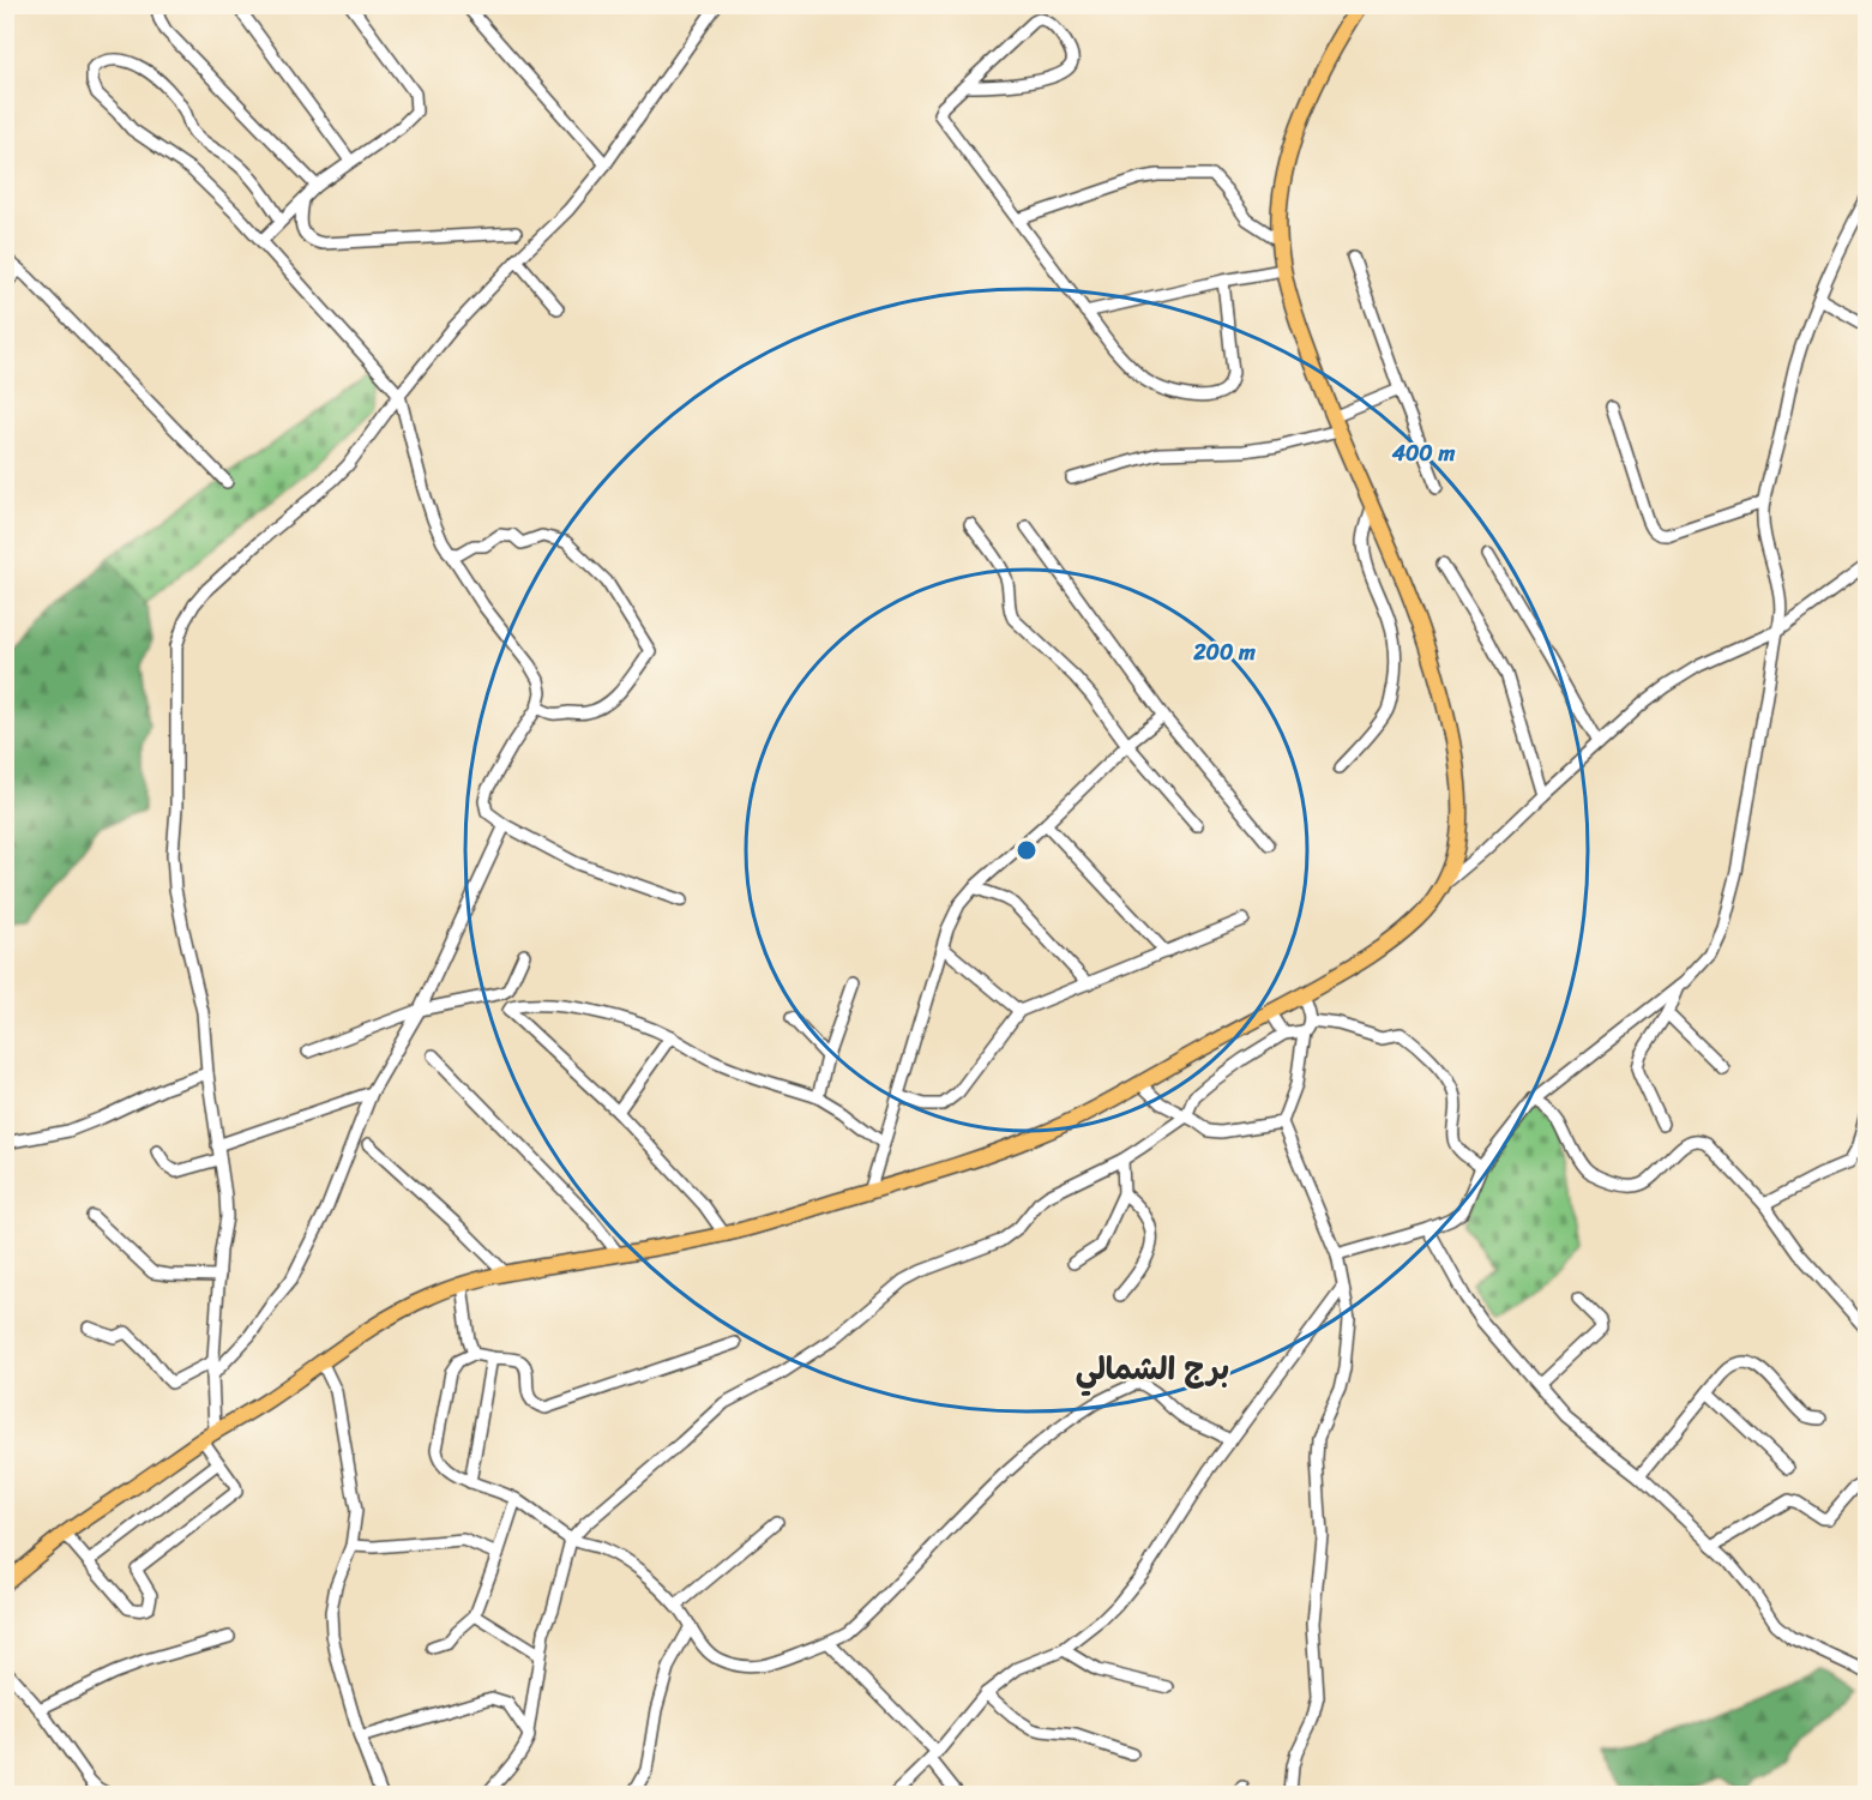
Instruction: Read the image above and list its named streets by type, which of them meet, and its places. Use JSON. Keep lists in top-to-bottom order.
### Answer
{
  "districts": ["برج الشمالي"],
  "rings": ["400 m", "200 m"]
}
